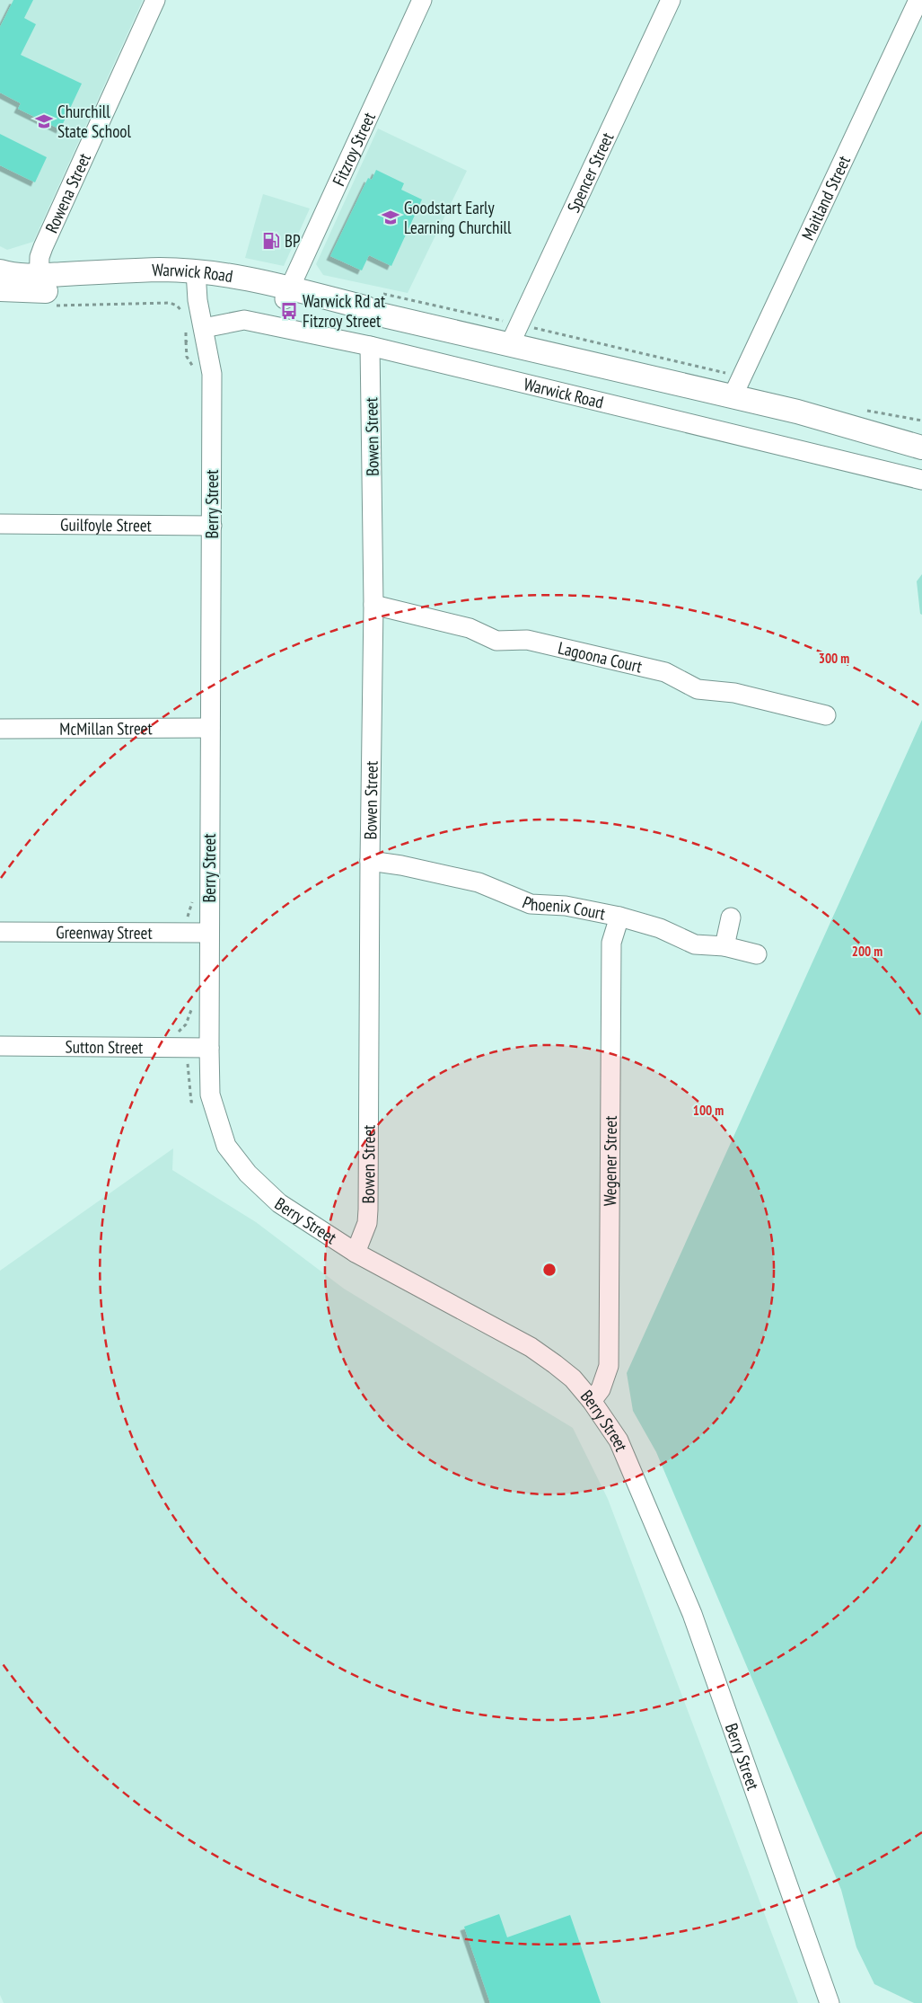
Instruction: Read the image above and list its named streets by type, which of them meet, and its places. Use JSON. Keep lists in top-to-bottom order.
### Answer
{
  "streets": {
    "main road": ["Warwick Road"],
    "street": [
      "Fitzroy Street",
      "Spencer Street",
      "Rowena Street",
      "Maitland Street",
      "Bowen Street",
      "Berry Street",
      "Guilfoyle Street",
      "Lagoona Court",
      "McMillan Street",
      "Phoenix Court",
      "Greenway Street",
      "Sutton Street",
      "Wegener Street"
    ]
  },
  "crossings": [
    ["Fitzroy Street", "Warwick Road"],
    ["Spencer Street", "Warwick Road"],
    ["Rowena Street", "Warwick Road"],
    ["Maitland Street", "Warwick Road"],
    ["Warwick Road", "Bowen Street"],
    ["Warwick Road", "Berry Street"],
    ["Bowen Street", "Berry Street"],
    ["Bowen Street", "Lagoona Court"],
    ["Bowen Street", "Phoenix Court"],
    ["Berry Street", "Guilfoyle Street"],
    ["Berry Street", "McMillan Street"],
    ["Berry Street", "Greenway Street"],
    ["Berry Street", "Sutton Street"],
    ["Berry Street", "Wegener Street"],
    ["Phoenix Court", "Wegener Street"]
  ],
  "places": {
    "school or university": ["Churchill State School", "Goodstart Early Learning Churchill"],
    "fuel station": ["BP"],
    "bus stop": ["Warwick Rd at Fitzroy Street"]
  },
  "rings": ["300 m", "200 m", "100 m"]
}
